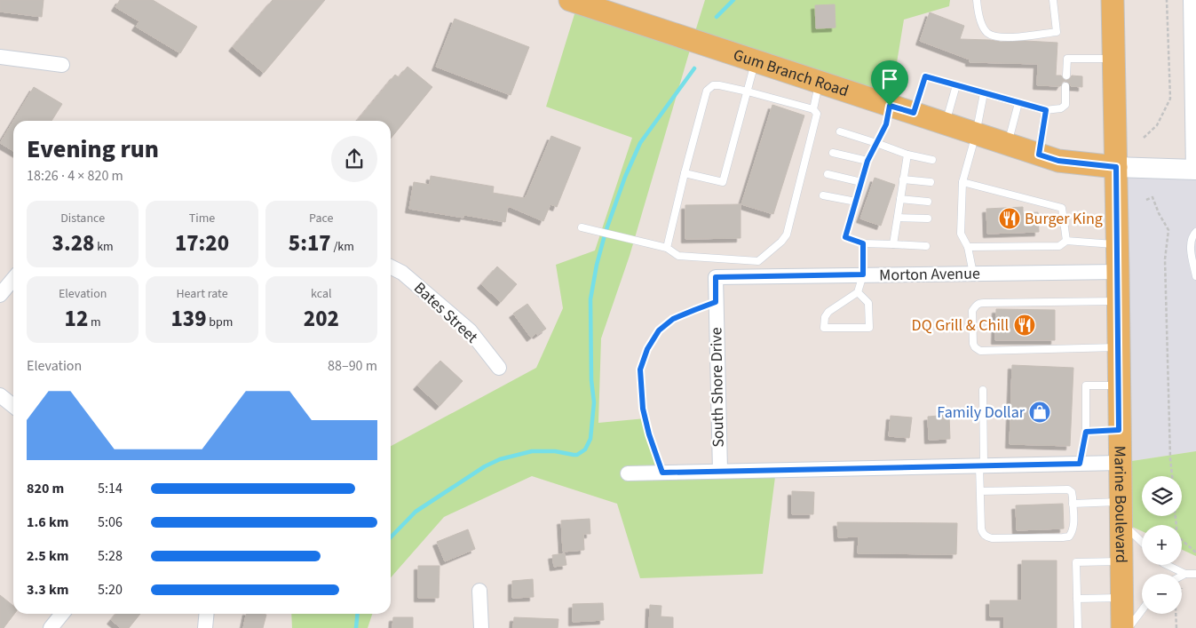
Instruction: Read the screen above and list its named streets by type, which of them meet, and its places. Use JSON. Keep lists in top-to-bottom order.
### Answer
{
  "streets": {
    "main road": ["Gum Branch Road", "Marine Boulevard"],
    "street": ["Morton Avenue", "Bates Street", "South Shore Drive"]
  },
  "crossings": [
    ["Gum Branch Road", "Marine Boulevard"],
    ["Morton Avenue", "South Shore Drive"],
    ["Morton Avenue", "Marine Boulevard"]
  ],
  "places": {
    "restaurant": ["Burger King", "DQ Grill & Chill"],
    "shop": ["Family Dollar"]
  },
  "page": {
    "heading": ["Evening run", "18:26 · 4 × 820 m"],
    "stats": [
      ["Distance", "3.28 km"],
      ["Time", "17:20"],
      ["Pace", "5:17 /km"],
      ["Elevation", "12 m"],
      ["Heart rate", "139 bpm"],
      ["kcal", "202"]
    ],
    "chart": ["Elevation", "88–90 m"],
    "list": [
      {
        "name": "820 m",
        "note": "5:14"
      },
      {
        "name": "1.6 km",
        "note": "5:06"
      },
      {
        "name": "2.5 km",
        "note": "5:28"
      },
      {
        "name": "3.3 km",
        "note": "5:20"
      }
    ],
    "map_buttons": ["+", "−"]
  }
}
